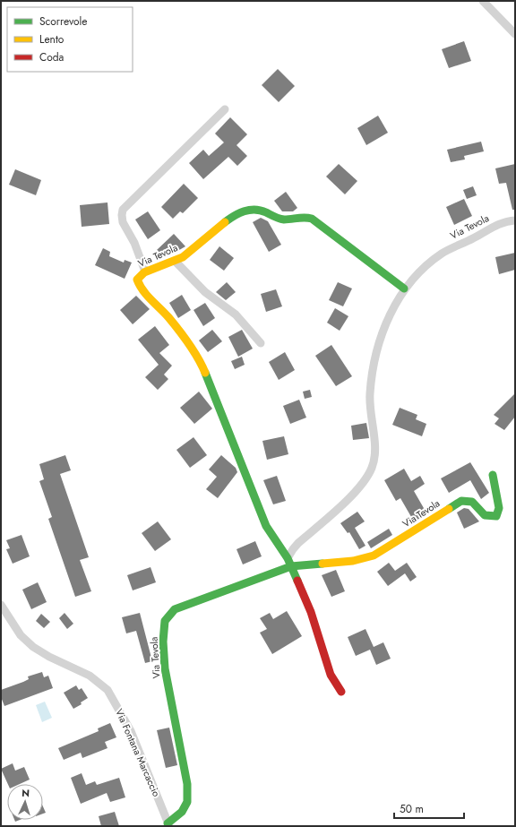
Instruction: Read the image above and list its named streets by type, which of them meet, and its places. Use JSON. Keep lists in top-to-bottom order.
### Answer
{
  "streets": {
    "street": ["Via Tevola", "Via Fontana Marcaccio"]
  },
  "crossings": [
    ["Via Tevola", "Via Fontana Marcaccio"]
  ],
  "legend": ["Scorrevole", "Lento", "Coda"],
  "scale_bar": "50 m",
  "north": "top"
}
